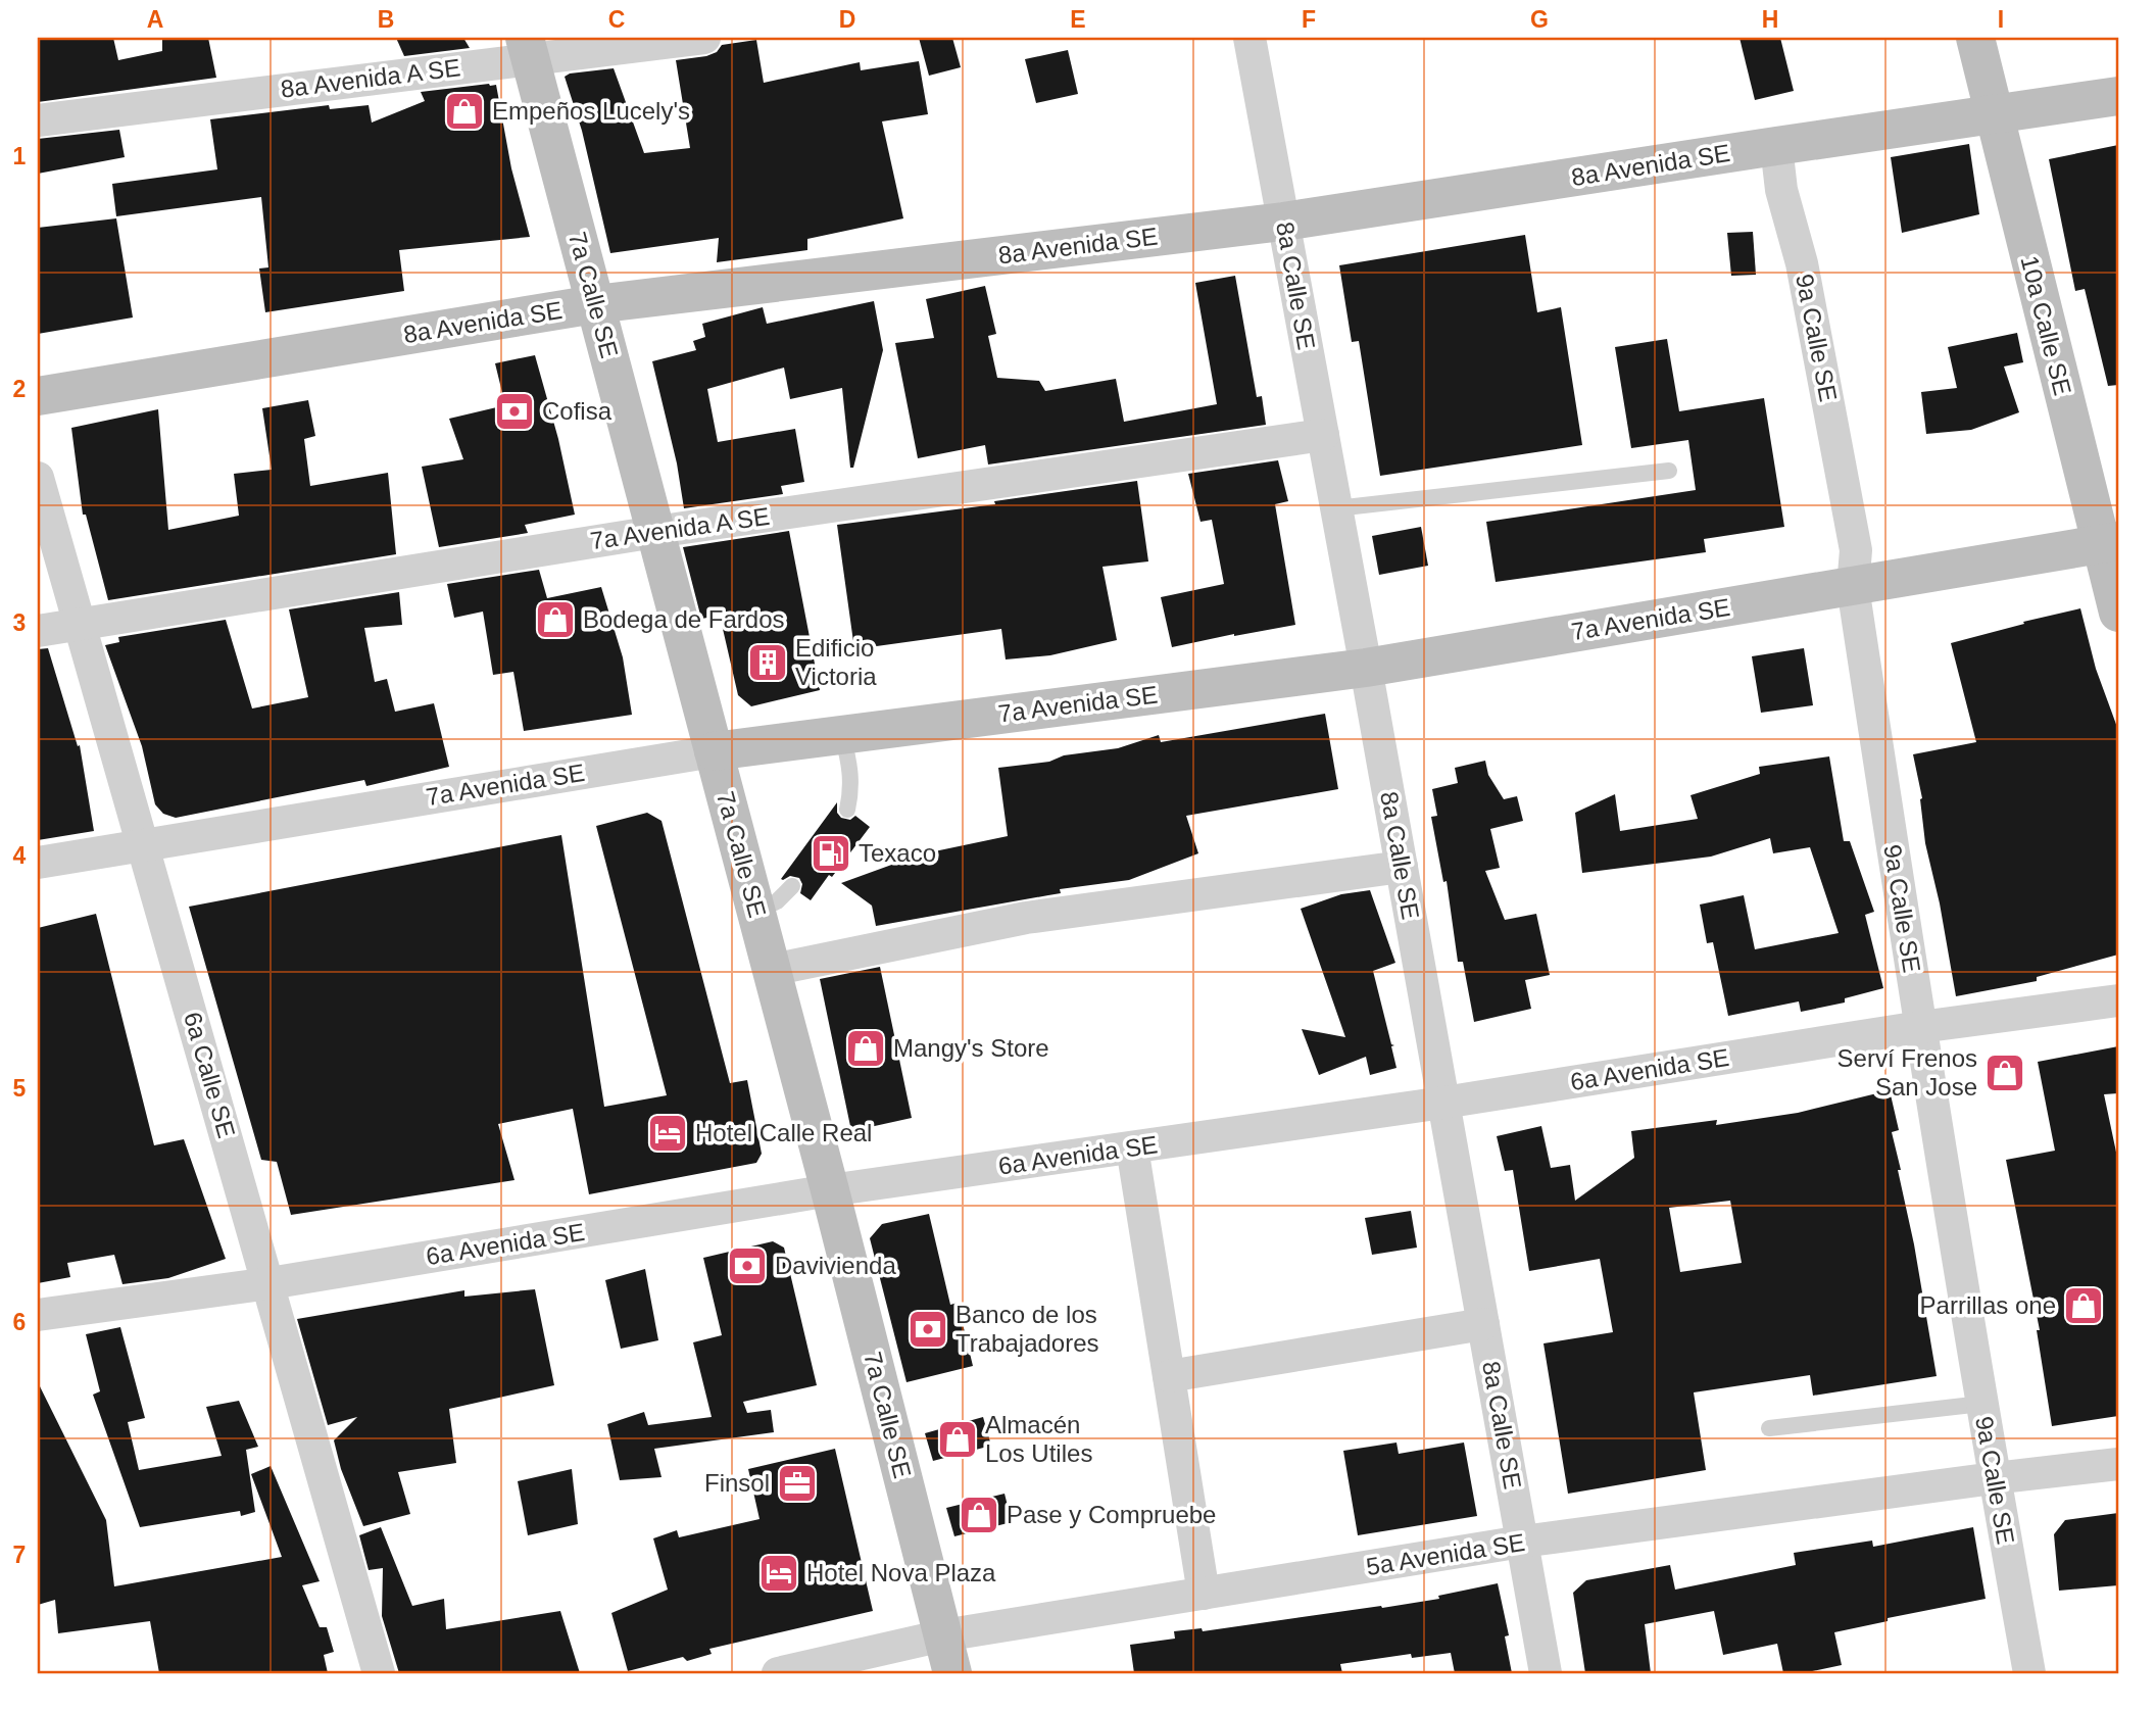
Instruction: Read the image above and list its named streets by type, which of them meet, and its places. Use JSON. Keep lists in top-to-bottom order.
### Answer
{
  "streets": {
    "street": [
      "8a Avenida A SE",
      "8a Avenida SE",
      "8a Calle SE",
      "7a Calle SE",
      "10a Calle SE",
      "9a Calle SE",
      "7a Avenida A SE",
      "7a Avenida SE",
      "6a Avenida SE",
      "6a Calle SE",
      "5a Avenida SE"
    ]
  },
  "crossings": [
    ["8a Avenida A SE", "7a Calle SE"],
    ["8a Avenida SE", "8a Calle SE"],
    ["8a Avenida SE", "7a Calle SE"],
    ["8a Avenida SE", "10a Calle SE"],
    ["8a Avenida SE", "9a Calle SE"],
    ["8a Calle SE", "7a Avenida A SE"],
    ["8a Calle SE", "7a Avenida SE"],
    ["8a Calle SE", "6a Avenida SE"],
    ["8a Calle SE", "5a Avenida SE"],
    ["7a Calle SE", "7a Avenida A SE"],
    ["7a Calle SE", "7a Avenida SE"],
    ["7a Calle SE", "6a Avenida SE"],
    ["7a Calle SE", "5a Avenida SE"],
    ["10a Calle SE", "7a Avenida SE"],
    ["9a Calle SE", "7a Avenida SE"],
    ["9a Calle SE", "6a Avenida SE"],
    ["9a Calle SE", "5a Avenida SE"],
    ["7a Avenida A SE", "6a Calle SE"],
    ["7a Avenida SE", "6a Calle SE"],
    ["6a Avenida SE", "6a Calle SE"]
  ],
  "places": {
    "shop": [
      "Empeños Lucely's",
      "Bodega de Fardos",
      "Mangy's Store",
      "Serví Frenos San Jose",
      "Parrillas one",
      "Almacén Los Utiles",
      "Pase y Compruebe"
    ],
    "bank": ["Cofisa", "Davivienda", "Banco de los Trabajadores"],
    "building": ["Edificio Victoria"],
    "fuel station": ["Texaco"],
    "hotel": ["Hotel Calle Real", "Hotel Nova Plaza"],
    "office": ["Finsol"]
  },
  "grid": {
    "columns": [
      "A",
      "B",
      "C",
      "D",
      "E",
      "F",
      "G",
      "H",
      "I"
    ],
    "rows": [
      "1",
      "2",
      "3",
      "4",
      "5",
      "6",
      "7"
    ]
  }
}
